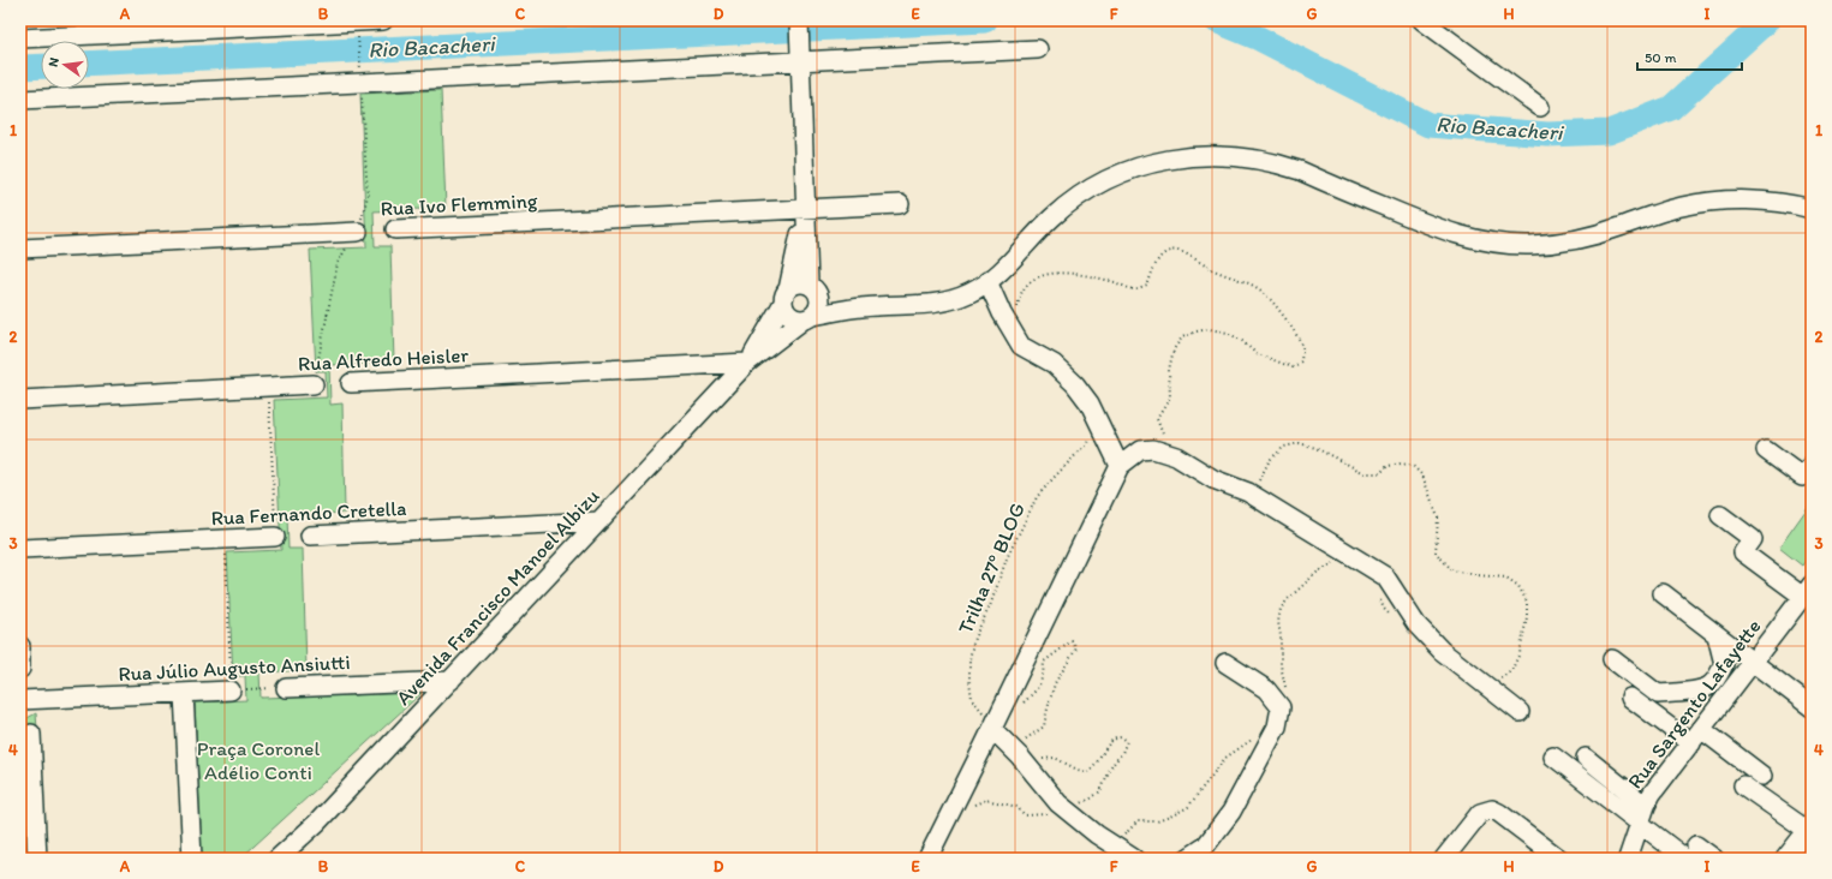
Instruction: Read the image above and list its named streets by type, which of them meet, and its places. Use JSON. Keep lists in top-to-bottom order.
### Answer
{
  "streets": {
    "street": [
      "Rua Ivo Flemming",
      "Rua Alfredo Heisler",
      "Rua Fernando Cretella",
      "Avenida Francisco Manoel Albizu",
      "Rua Júlio Augusto Ansiutti",
      "Rua Sargento Lafayette"
    ],
    "path": ["Trilha 27º BLOG"]
  },
  "crossings": [
    ["Rua Ivo Flemming", "Avenida Francisco Manoel Albizu"],
    ["Rua Alfredo Heisler", "Avenida Francisco Manoel Albizu"],
    ["Rua Fernando Cretella", "Avenida Francisco Manoel Albizu"],
    ["Avenida Francisco Manoel Albizu", "Rua Júlio Augusto Ansiutti"]
  ],
  "water": ["Rio Bacacheri"],
  "parks": ["Praça Coronel Adélio Conti"],
  "scale_bar": "50 m",
  "north": "left",
  "grid": {
    "columns": [
      "A",
      "B",
      "C",
      "D",
      "E",
      "F",
      "G",
      "H",
      "I"
    ],
    "rows": [
      "1",
      "2",
      "3",
      "4"
    ]
  }
}
